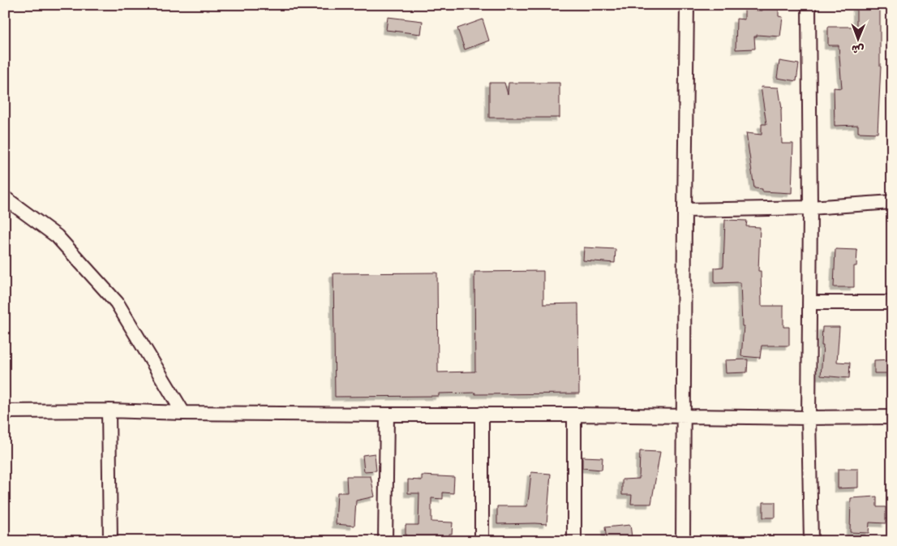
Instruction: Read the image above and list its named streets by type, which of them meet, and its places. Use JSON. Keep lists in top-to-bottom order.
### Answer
{
  "north": "bottom"
}
